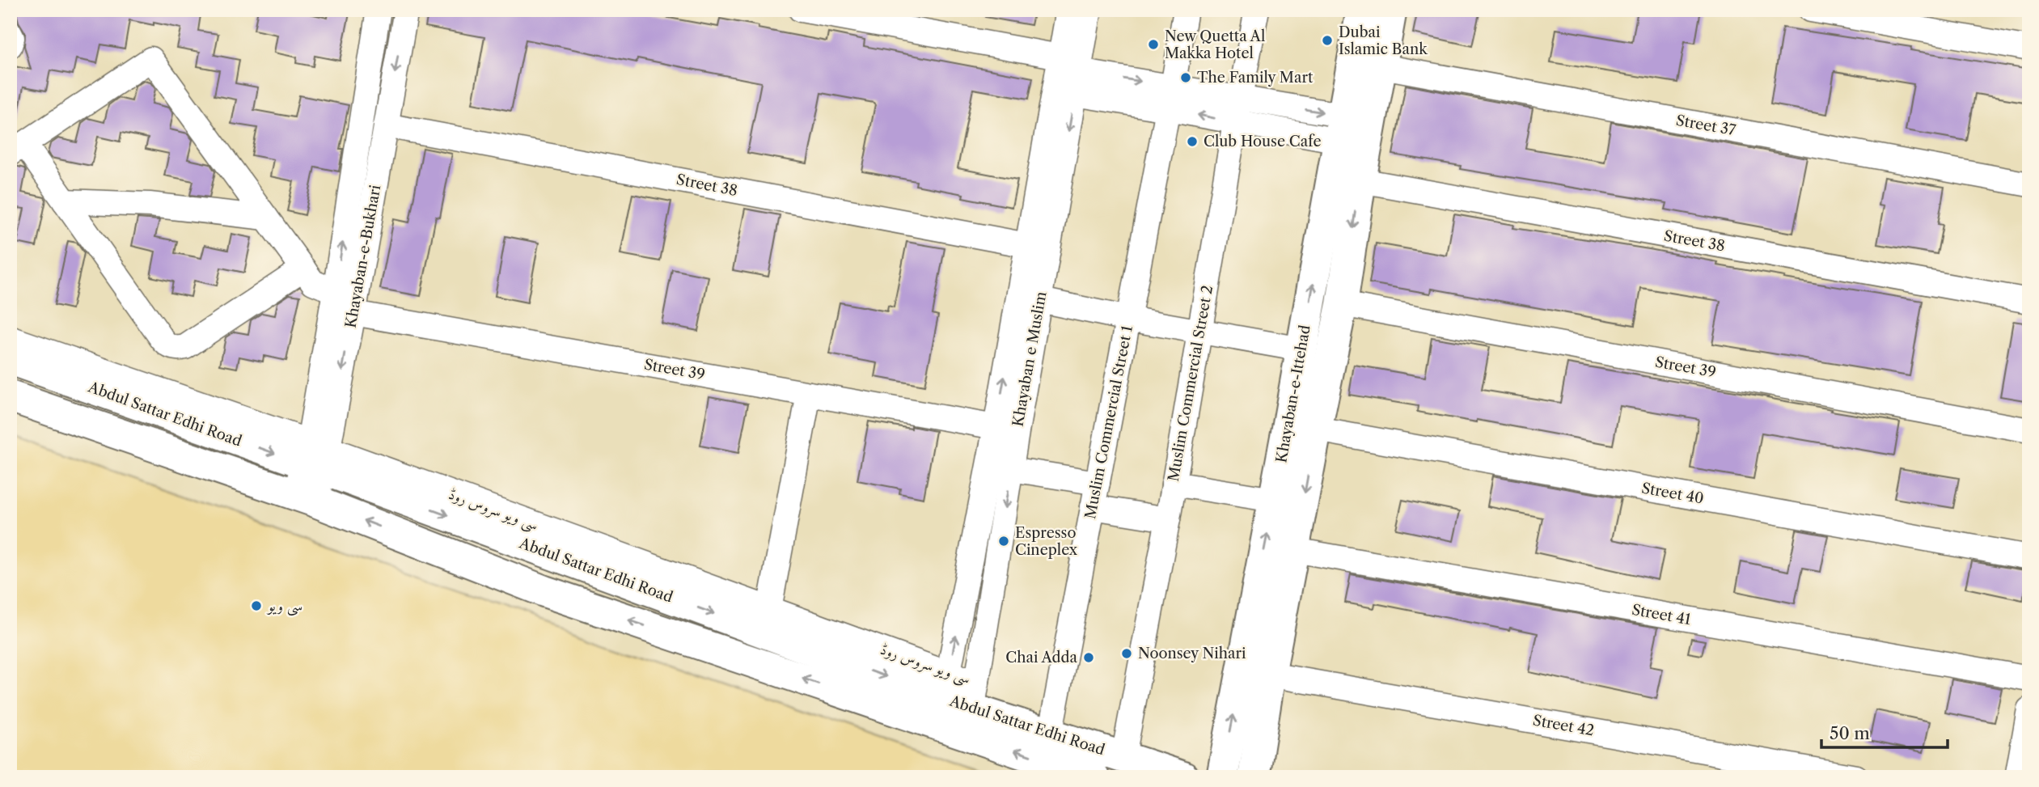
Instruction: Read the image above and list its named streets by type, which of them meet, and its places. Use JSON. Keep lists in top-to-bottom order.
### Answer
{
  "streets": {
    "main road": ["Khayaban-e-Ittehad", "Abdul Sattar Edhi Road"],
    "street": [
      "Street 37",
      "Street 38",
      "Khayaban-e-Bukhari",
      "Khayaban e Muslim",
      "Street 39",
      "Muslim Commercial Street 2",
      "Muslim Commercial Street 1",
      "Street 40",
      "سی ویو سروس روڈ",
      "Street 41",
      "Street 42"
    ]
  },
  "crossings": [
    ["Street 37", "Khayaban-e-Ittehad"],
    ["Street 38", "Khayaban-e-Bukhari"],
    ["Street 38", "Khayaban e Muslim"],
    ["Street 38", "Khayaban-e-Ittehad"],
    ["Khayaban-e-Bukhari", "Street 39"],
    ["Khayaban-e-Bukhari", "Abdul Sattar Edhi Road"],
    ["Khayaban-e-Bukhari", "سی ویو سروس روڈ"],
    ["Khayaban e Muslim", "Street 39"],
    ["Khayaban e Muslim", "Abdul Sattar Edhi Road"],
    ["Khayaban e Muslim", "سی ویو سروس روڈ"],
    ["Street 39", "Khayaban-e-Ittehad"],
    ["Muslim Commercial Street 2", "Abdul Sattar Edhi Road"],
    ["Khayaban-e-Ittehad", "Street 40"],
    ["Khayaban-e-Ittehad", "Street 41"],
    ["Khayaban-e-Ittehad", "Street 42"],
    ["Abdul Sattar Edhi Road", "Muslim Commercial Street 1"],
    ["Abdul Sattar Edhi Road", "سی ویو سروس روڈ"]
  ],
  "places": [
    "Dubai Islamic Bank",
    "New Quetta Al Makka Hotel",
    "The Family Mart",
    "Club House Cafe",
    "Espresso Cineplex",
    "سی ویو",
    "Noonsey Nihari",
    "Chai Adda"
  ],
  "scale_bar": "50 m"
}
